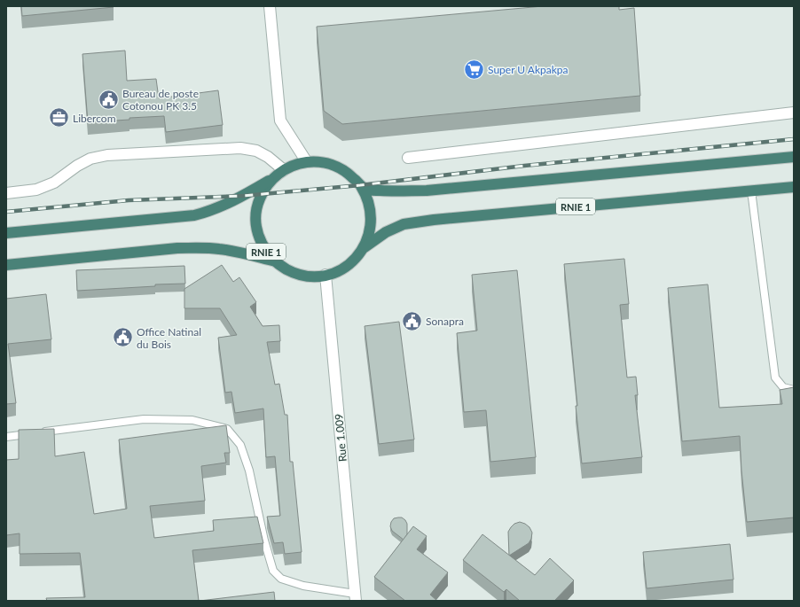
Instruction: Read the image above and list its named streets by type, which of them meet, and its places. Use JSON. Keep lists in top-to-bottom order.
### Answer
{
  "streets": {
    "highway": ["RNIE 1"],
    "street": ["Rue 1.009"]
  },
  "crossings": [
    ["RNIE 1", "Rue 1.009"]
  ],
  "places": {
    "supermarket": ["Super U Akpakpa"],
    "public building": ["Bureau de poste Cotonou PK 3.5", "Sonapra", "Office Natinal du Bois"],
    "office": ["Libercom"]
  }
}
